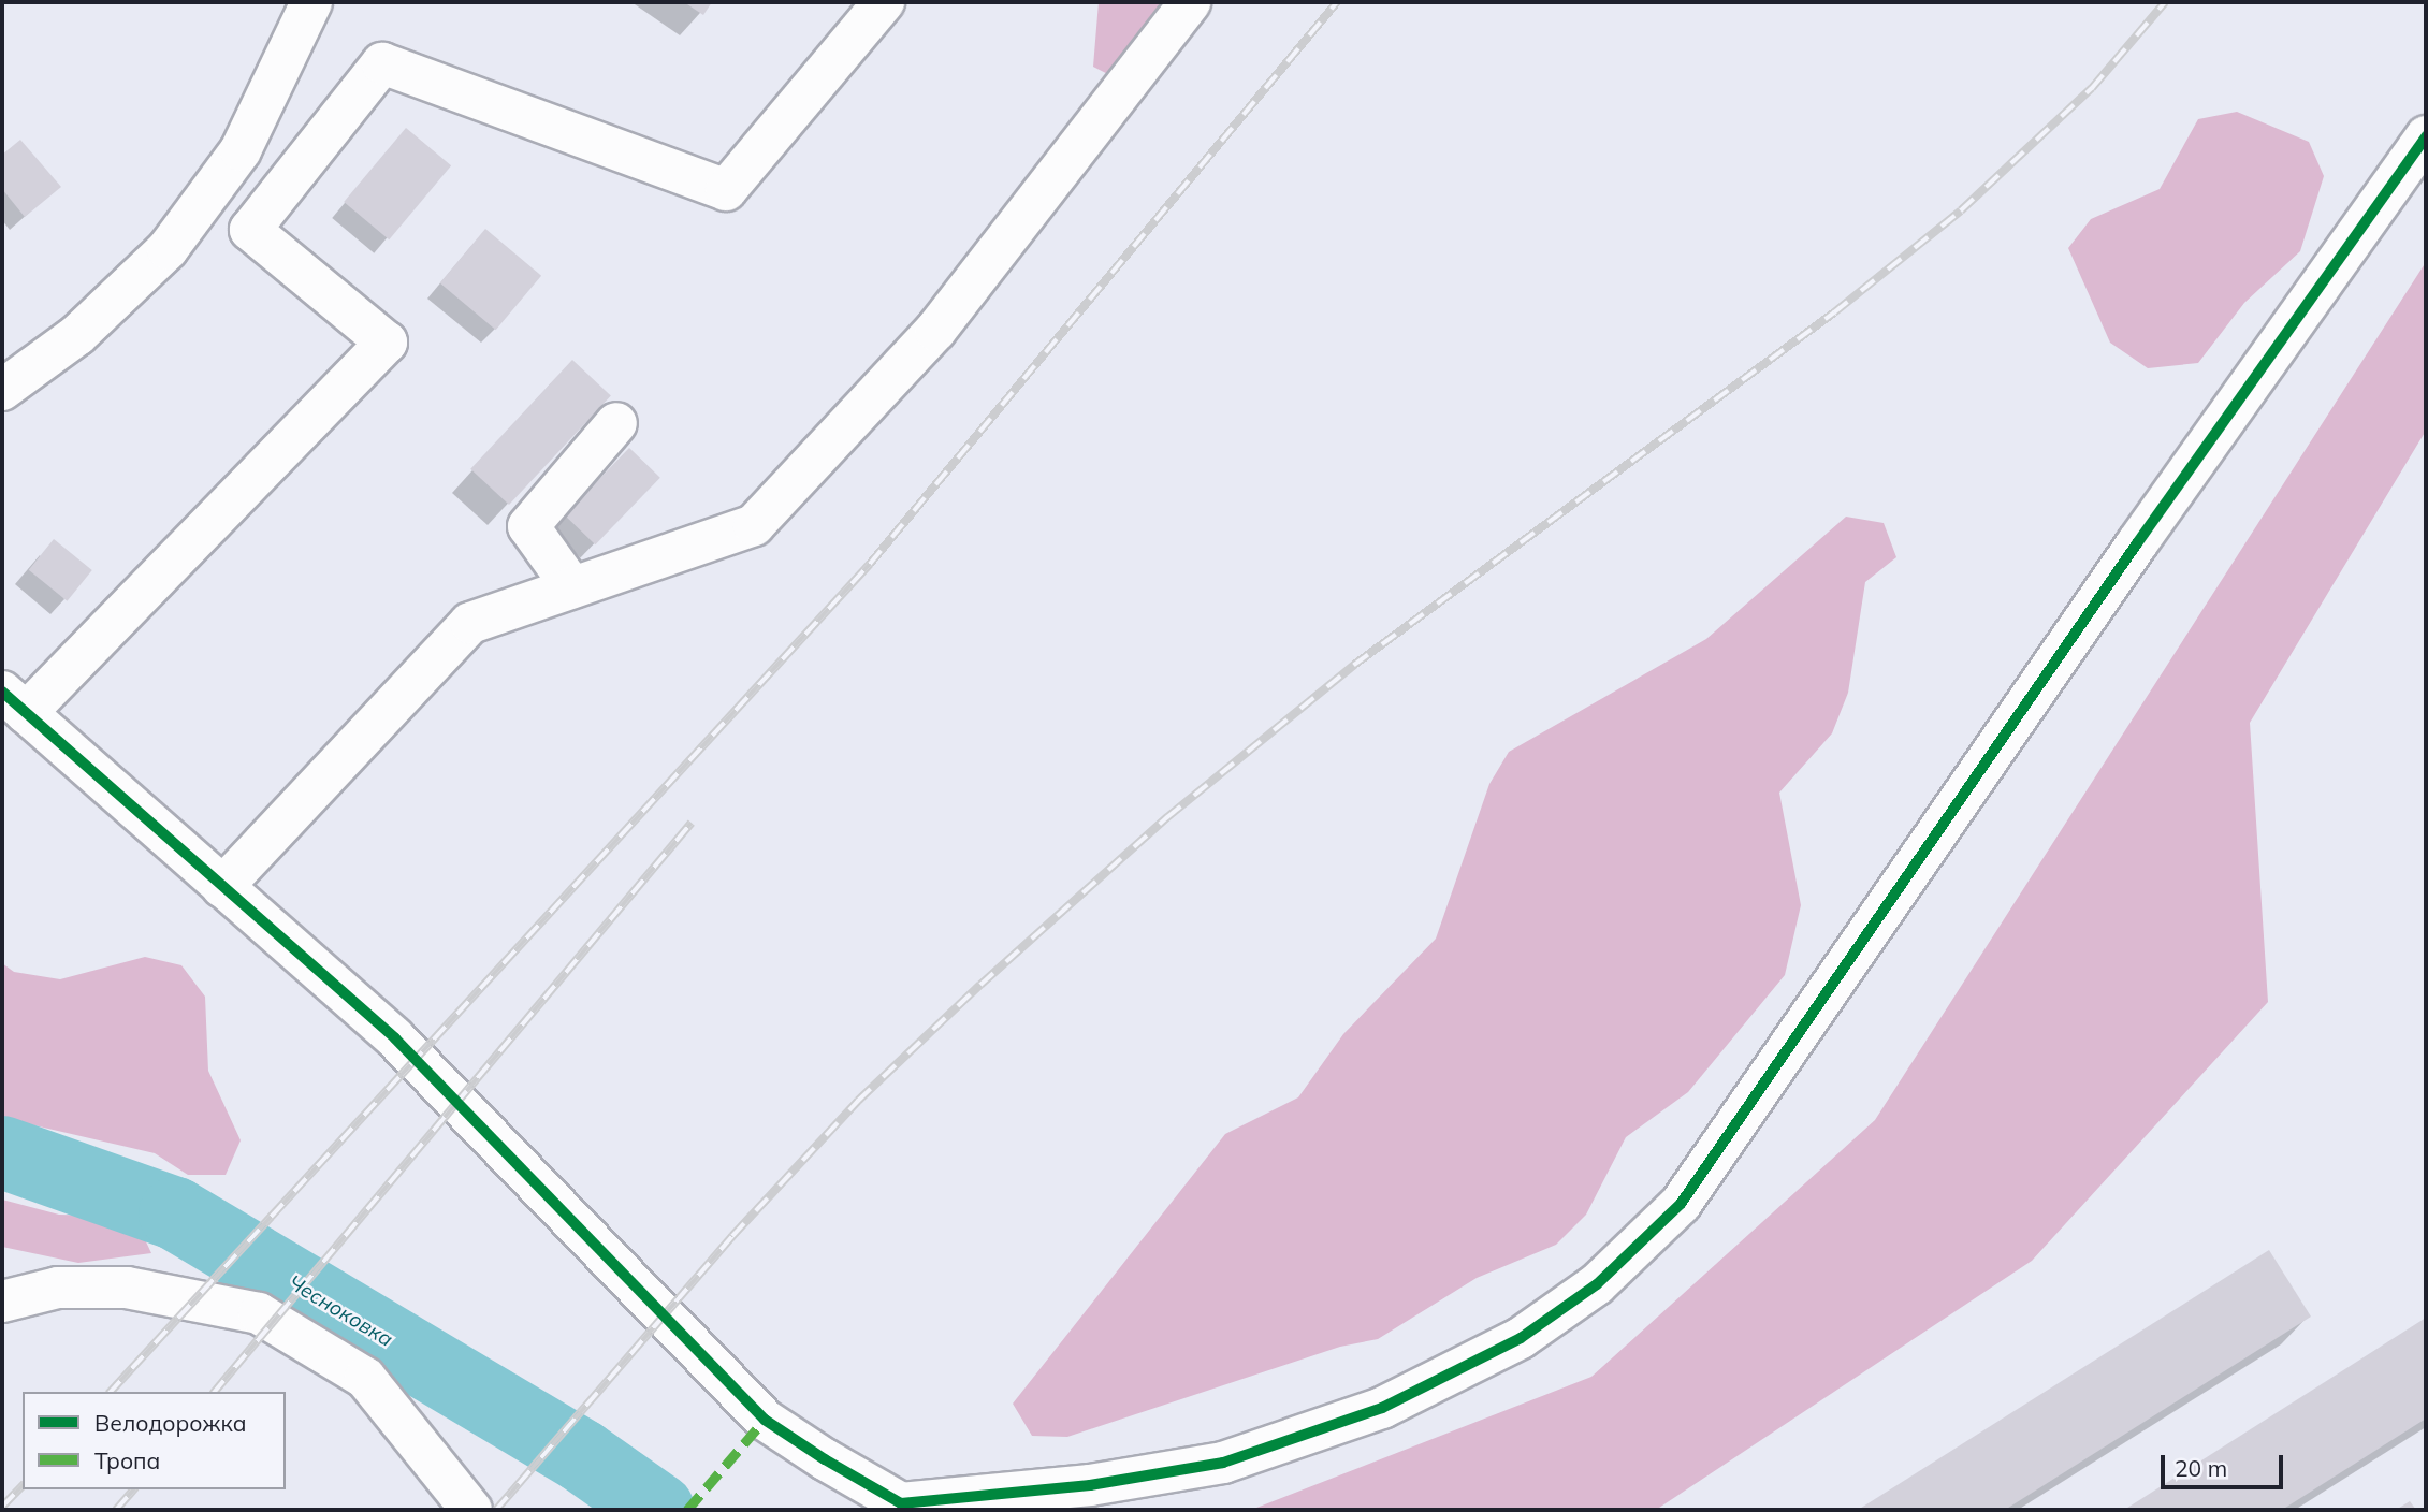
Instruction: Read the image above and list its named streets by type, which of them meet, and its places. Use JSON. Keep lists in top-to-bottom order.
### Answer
{
  "water": ["Чесноковка"],
  "legend": ["Велодорожка", "Тропа"],
  "scale_bar": "20 m"
}
